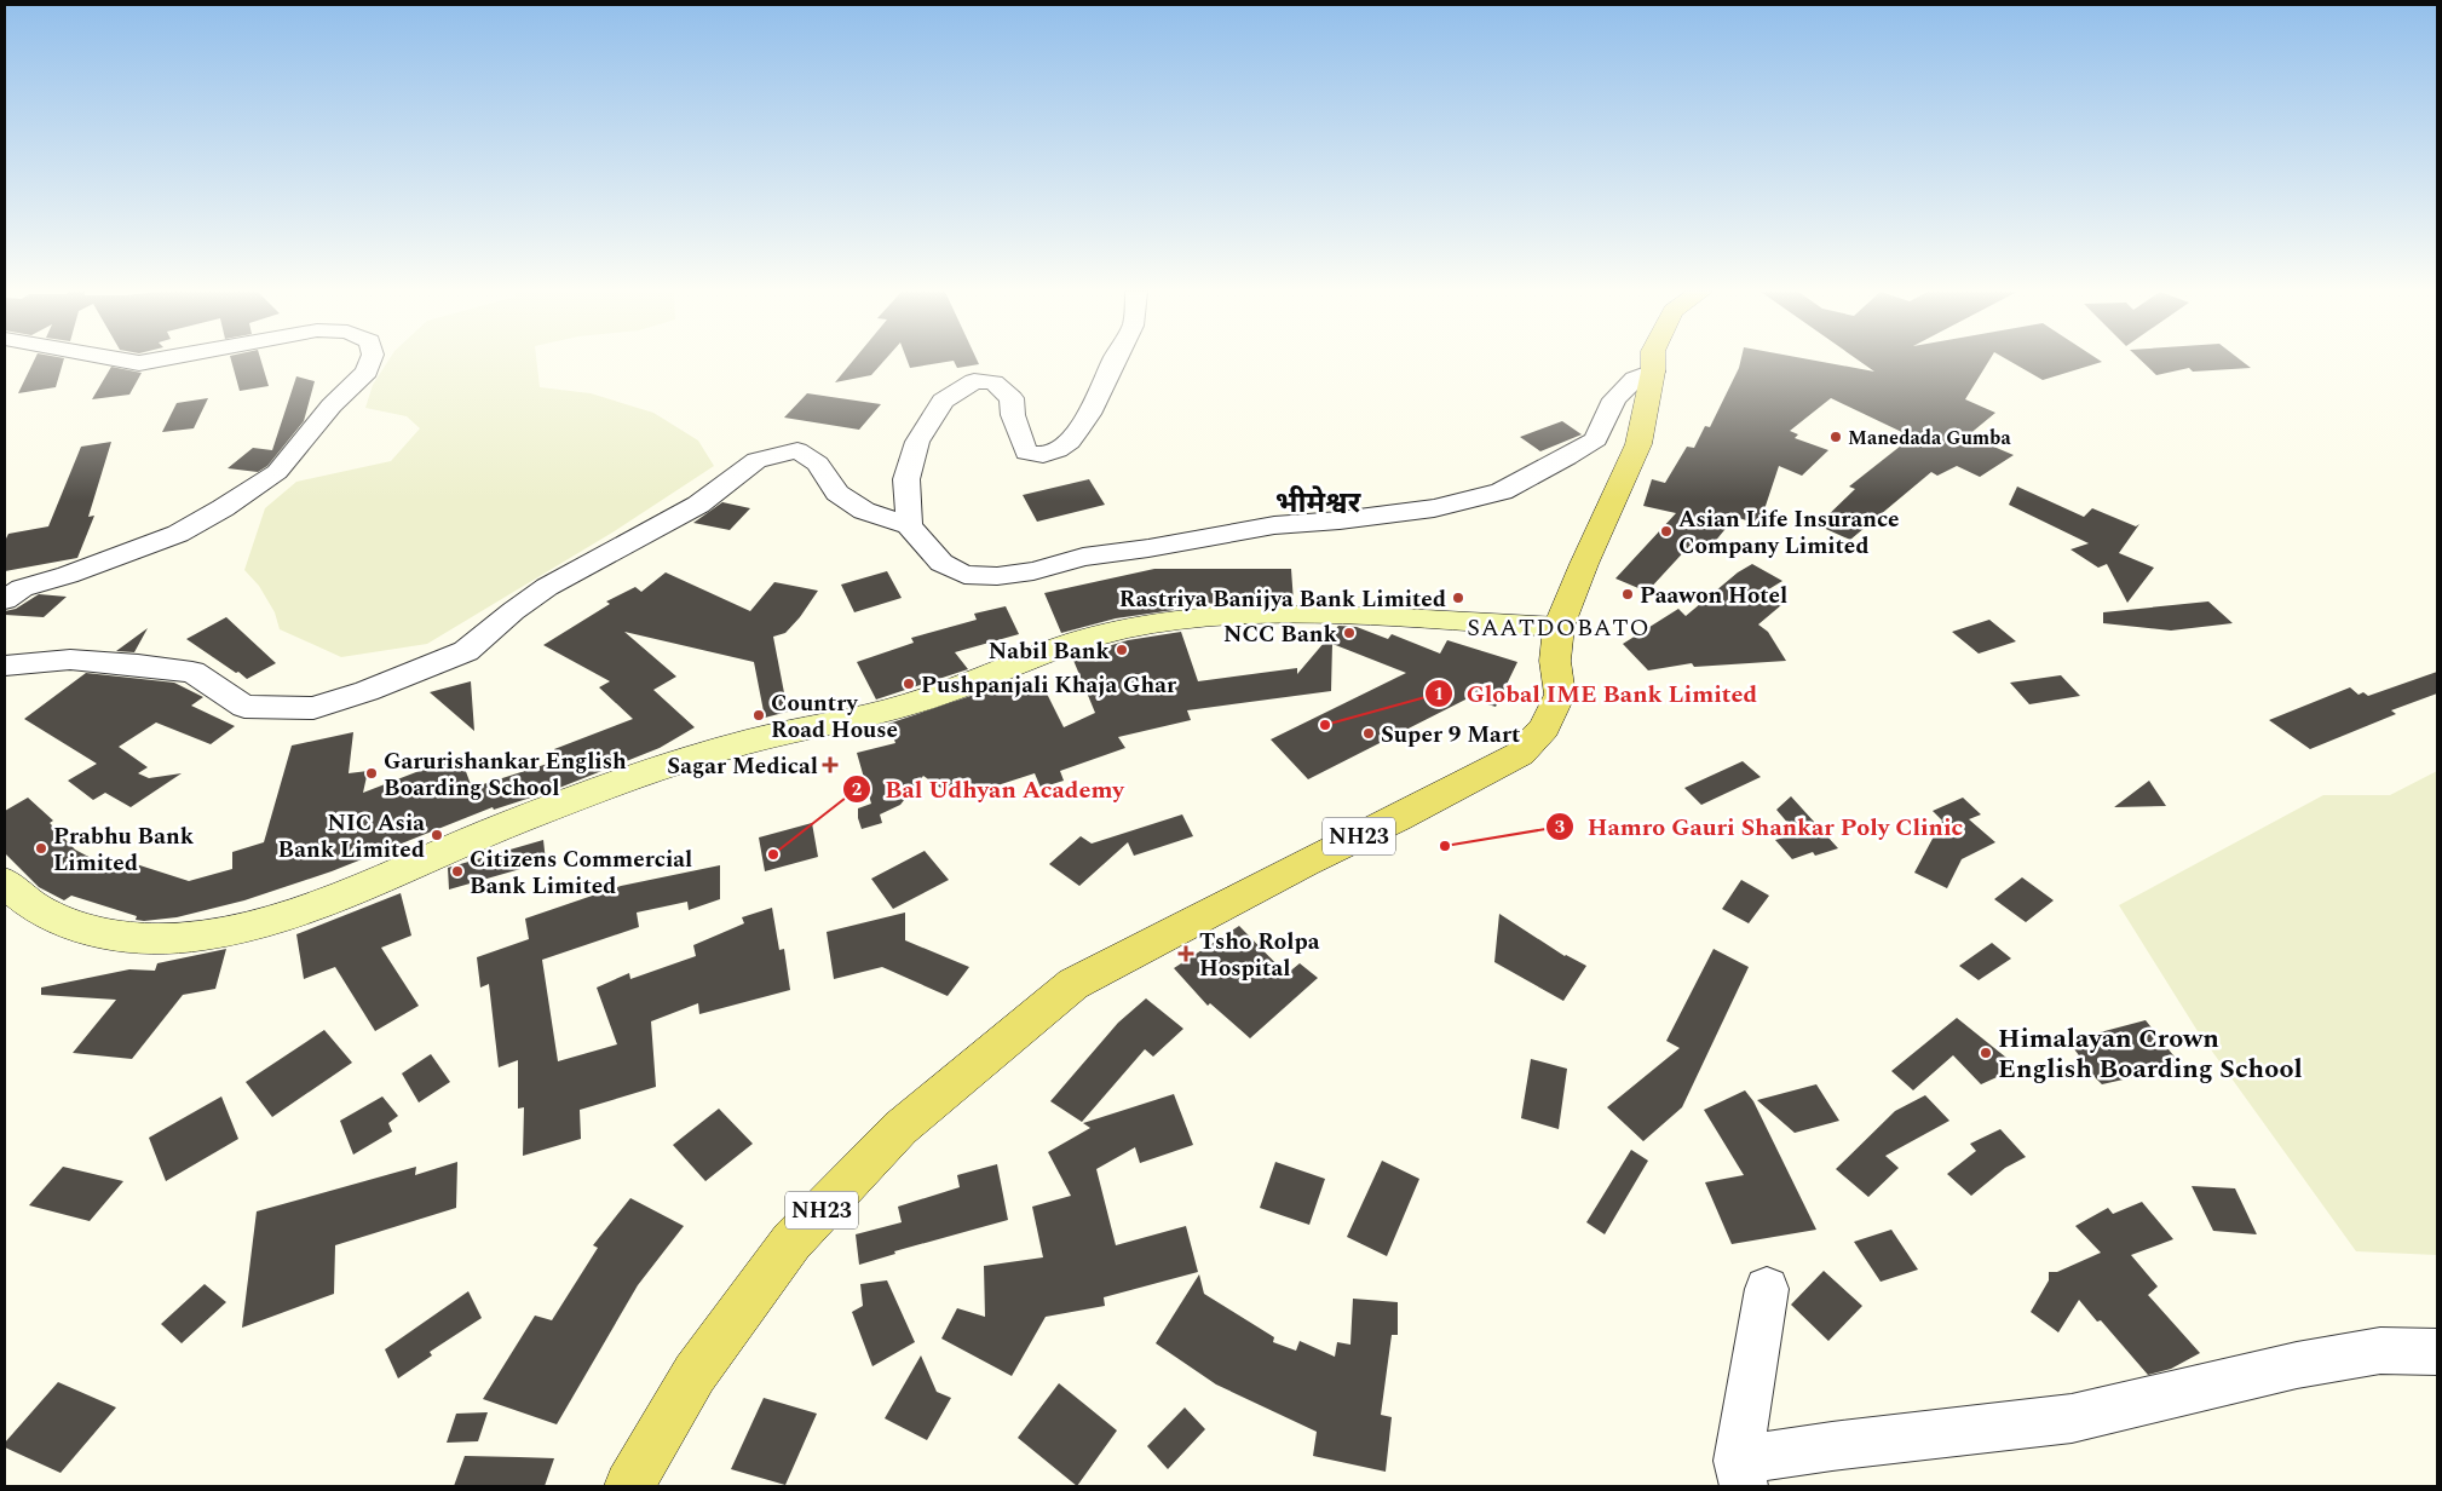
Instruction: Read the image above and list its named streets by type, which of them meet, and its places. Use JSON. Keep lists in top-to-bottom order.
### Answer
{
  "streets": {
    "main road": ["NH23"]
  },
  "districts": ["भीमेश्वर", "SAATDOBATO"],
  "places": {
    "other": [
      "Manedada Gumba",
      "Asian Life Insurance Company Limited",
      "Paawon Hotel",
      "Rastriya Banijya Bank Limited",
      "NCC Bank",
      "Nabil Bank",
      "Pushpanjali Khaja Ghar",
      "Country Road House",
      "Global IME Bank Limited",
      "Super 9 Mart",
      "Garurishankar English Boarding School",
      "NIC Asia Bank Limited",
      "Hamro Gauri Shankar Poly Clinic",
      "Prabhu Bank Limited",
      "Bal Udhyan Academy",
      "Citizens Commercial Bank Limited",
      "Himalayan Crown English Boarding School"
    ],
    "health": ["Sagar Medical", "Tsho Rolpa Hospital"]
  }
}
